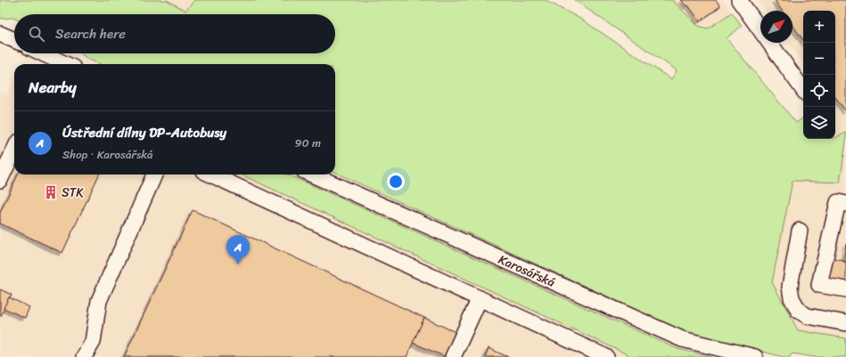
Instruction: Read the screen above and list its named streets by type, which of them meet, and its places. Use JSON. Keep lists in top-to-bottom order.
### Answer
{
  "streets": {
    "street": ["Karosářská"]
  },
  "places": {
    "building": ["STK"]
  },
  "north": "top right",
  "page": {
    "map_buttons": ["+", "−"],
    "search": "Search here",
    "heading": "Nearby",
    "list": [
      {
        "mark": "A",
        "name": "Ústřední dílny DP-Autobusy",
        "note": "Shop · Karosářská",
        "value": "90 m"
      }
    ],
    "pins": "A"
  }
}
